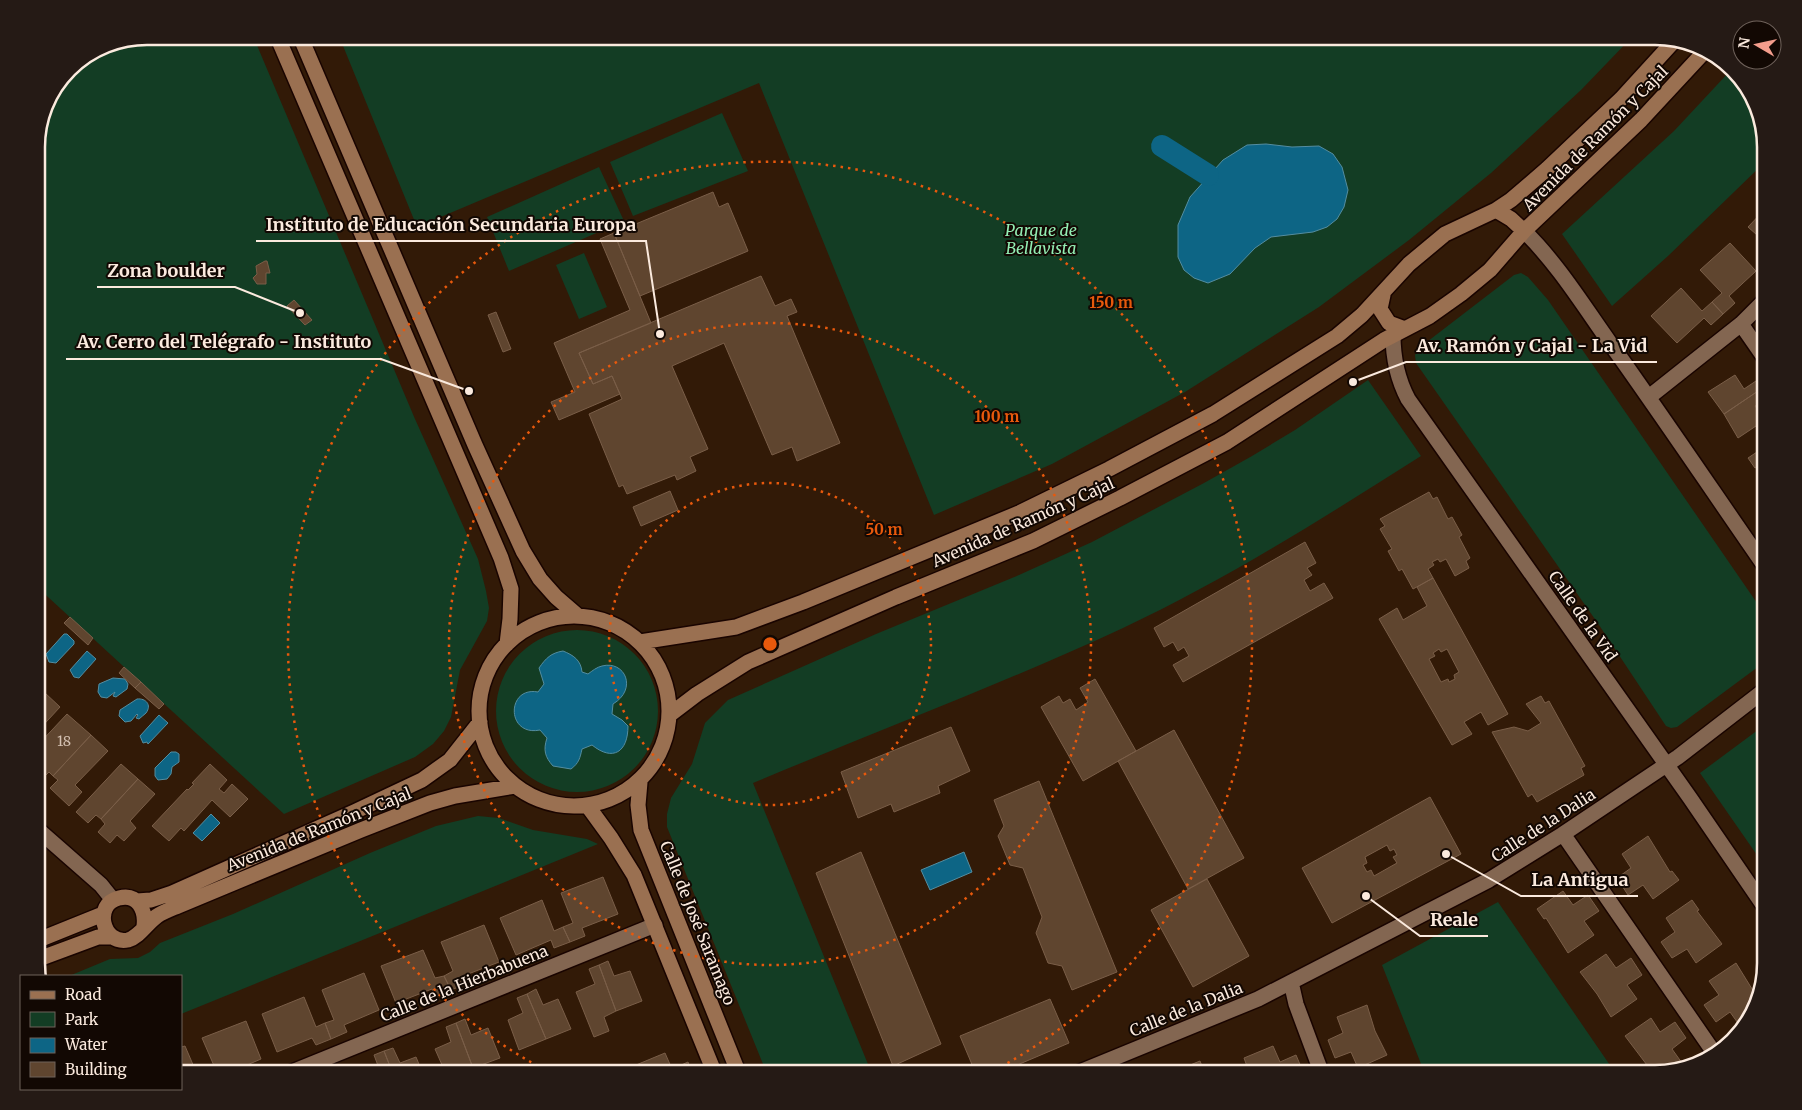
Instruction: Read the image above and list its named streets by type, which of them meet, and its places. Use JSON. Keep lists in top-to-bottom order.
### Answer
{
  "streets": {
    "street": [
      "Avenida de Ramón y Cajal",
      "Calle de la Vid",
      "Calle de la Dalia",
      "Calle de José Saramago",
      "Calle de la Hierbabuena"
    ]
  },
  "crossings": [
    ["Avenida de Ramón y Cajal", "Calle de la Vid"],
    ["Calle de la Vid", "Calle de la Dalia"]
  ],
  "parks": ["Parque de Bellavista"],
  "places": [
    "Zona boulder",
    "Instituto de Educación Secundaria Europa",
    "Av. Ramón y Cajal - La Vid",
    "Av. Cerro del Telégrafo - Instituto",
    "La Antigua",
    "Reale"
  ],
  "house_numbers": ["18"],
  "legend": [
    "Road",
    "Park",
    "Water",
    "Building"
  ],
  "north": "left",
  "rings": ["150 m", "100 m", "50 m"]
}
